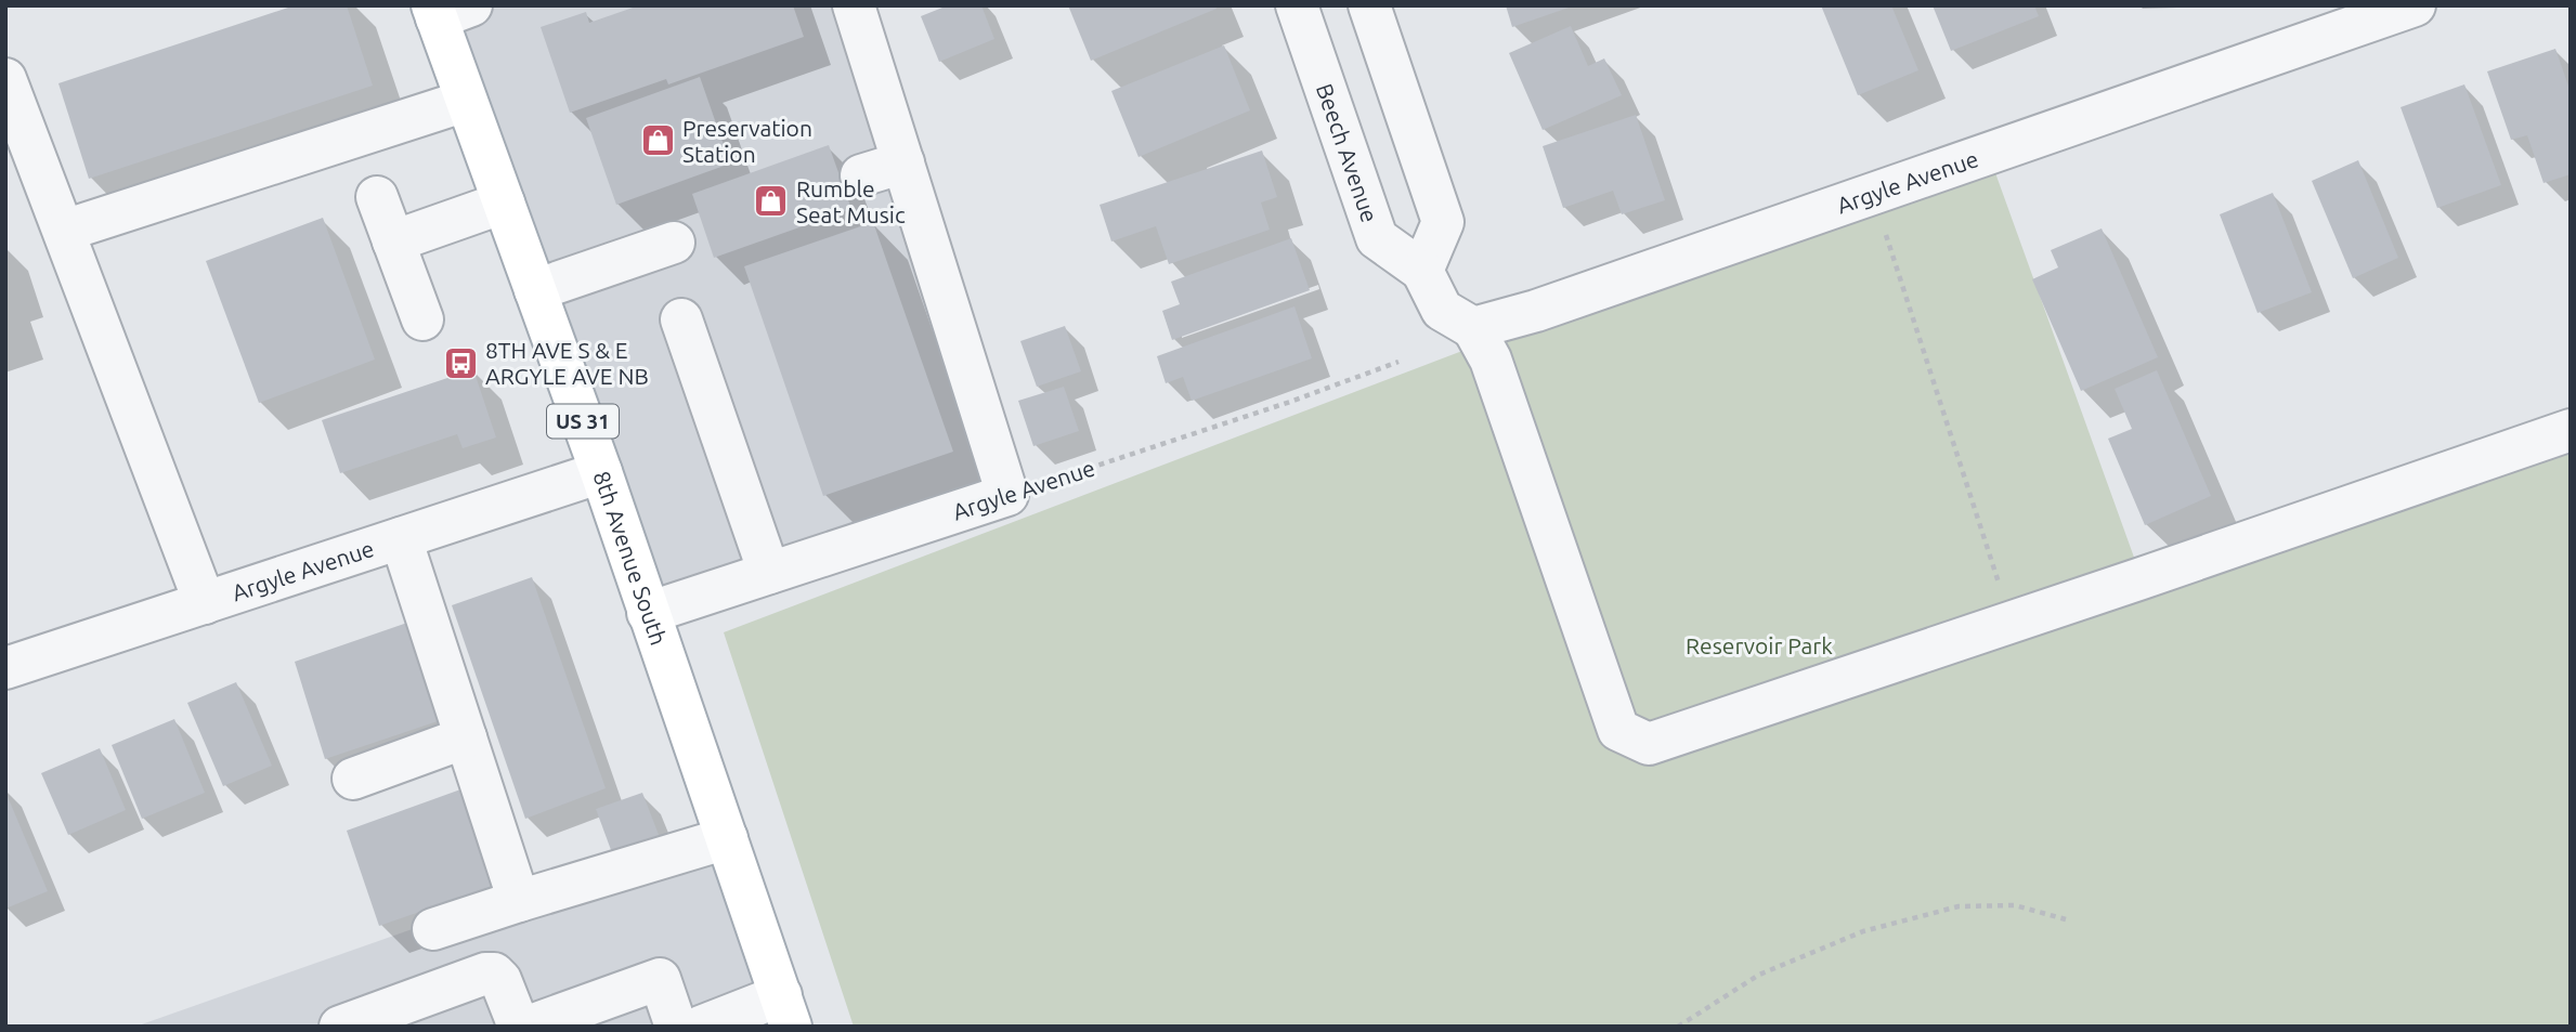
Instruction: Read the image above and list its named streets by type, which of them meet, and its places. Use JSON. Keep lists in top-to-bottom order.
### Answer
{
  "streets": {
    "main road": ["US 31", "8th Avenue South"],
    "street": ["Beech Avenue", "Argyle Avenue"]
  },
  "crossings": [
    ["Argyle Avenue", "8th Avenue South"]
  ],
  "parks": ["Reservoir Park"],
  "places": {
    "shop": ["Preservation Station", "Rumble Seat Music"],
    "bus stop": ["8TH AVE S & E ARGYLE AVE NB"]
  }
}
